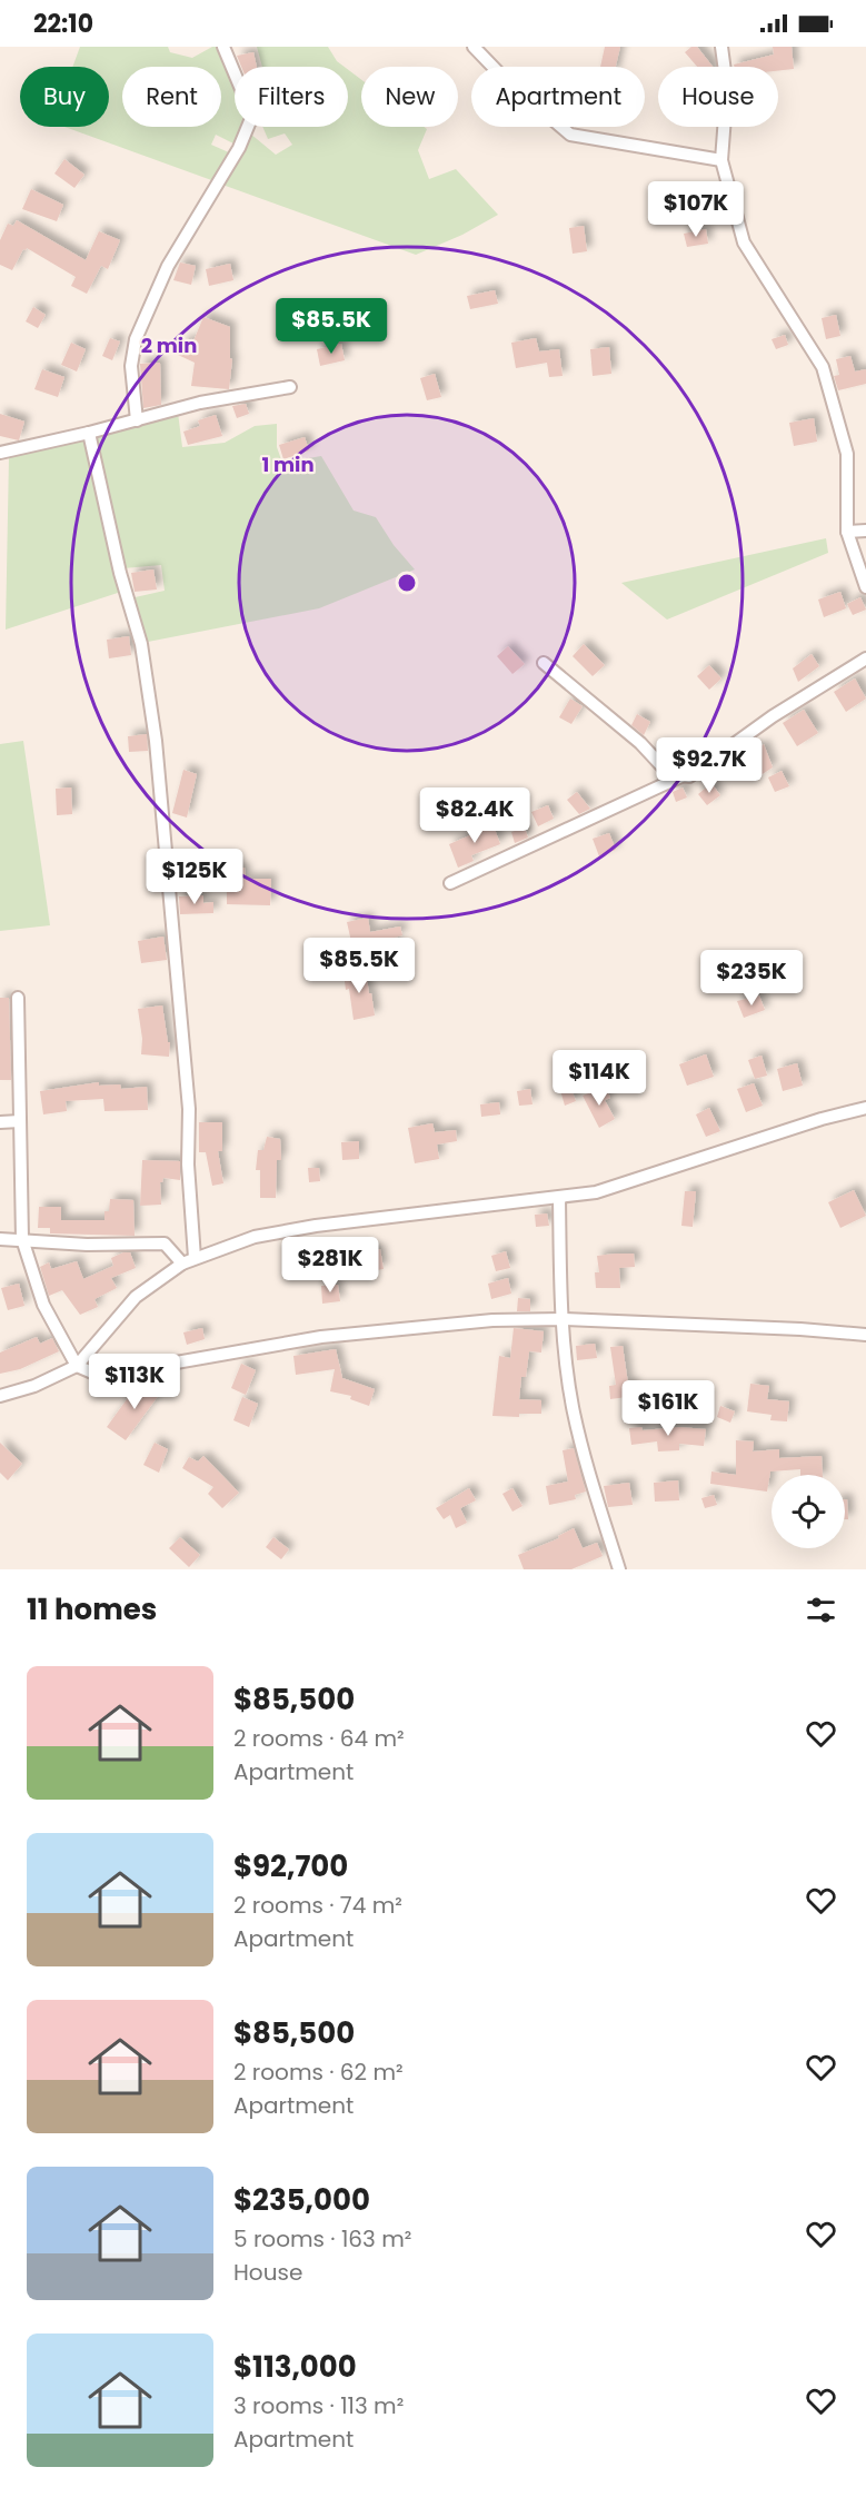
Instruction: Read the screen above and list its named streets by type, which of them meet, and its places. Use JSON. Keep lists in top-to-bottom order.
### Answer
{
  "page": {
    "status": "22:10",
    "chip": [
      "Buy",
      "Rent",
      "Filters",
      "New",
      "Apartment",
      "House"
    ],
    "price": [
      "$107K",
      "$85.5K",
      "$92.7K",
      "$82.4K",
      "$125K",
      "$85.5K",
      "$235K",
      "$114K",
      "$281K",
      "$113K",
      "$161K"
    ],
    "heading": "11 homes",
    "list": [
      {
        "name": "$85,500",
        "note": "2 rooms · 64 m² · Apartment"
      },
      {
        "name": "$92,700",
        "note": "2 rooms · 74 m² · Apartment"
      },
      {
        "name": "$85,500",
        "note": "2 rooms · 62 m² · Apartment"
      },
      {
        "name": "$235,000",
        "note": "5 rooms · 163 m² · House"
      },
      {
        "name": "$113,000",
        "note": "3 rooms · 113 m² · Apartment"
      }
    ]
  },
  "rings": ["2 min", "1 min"]
}
